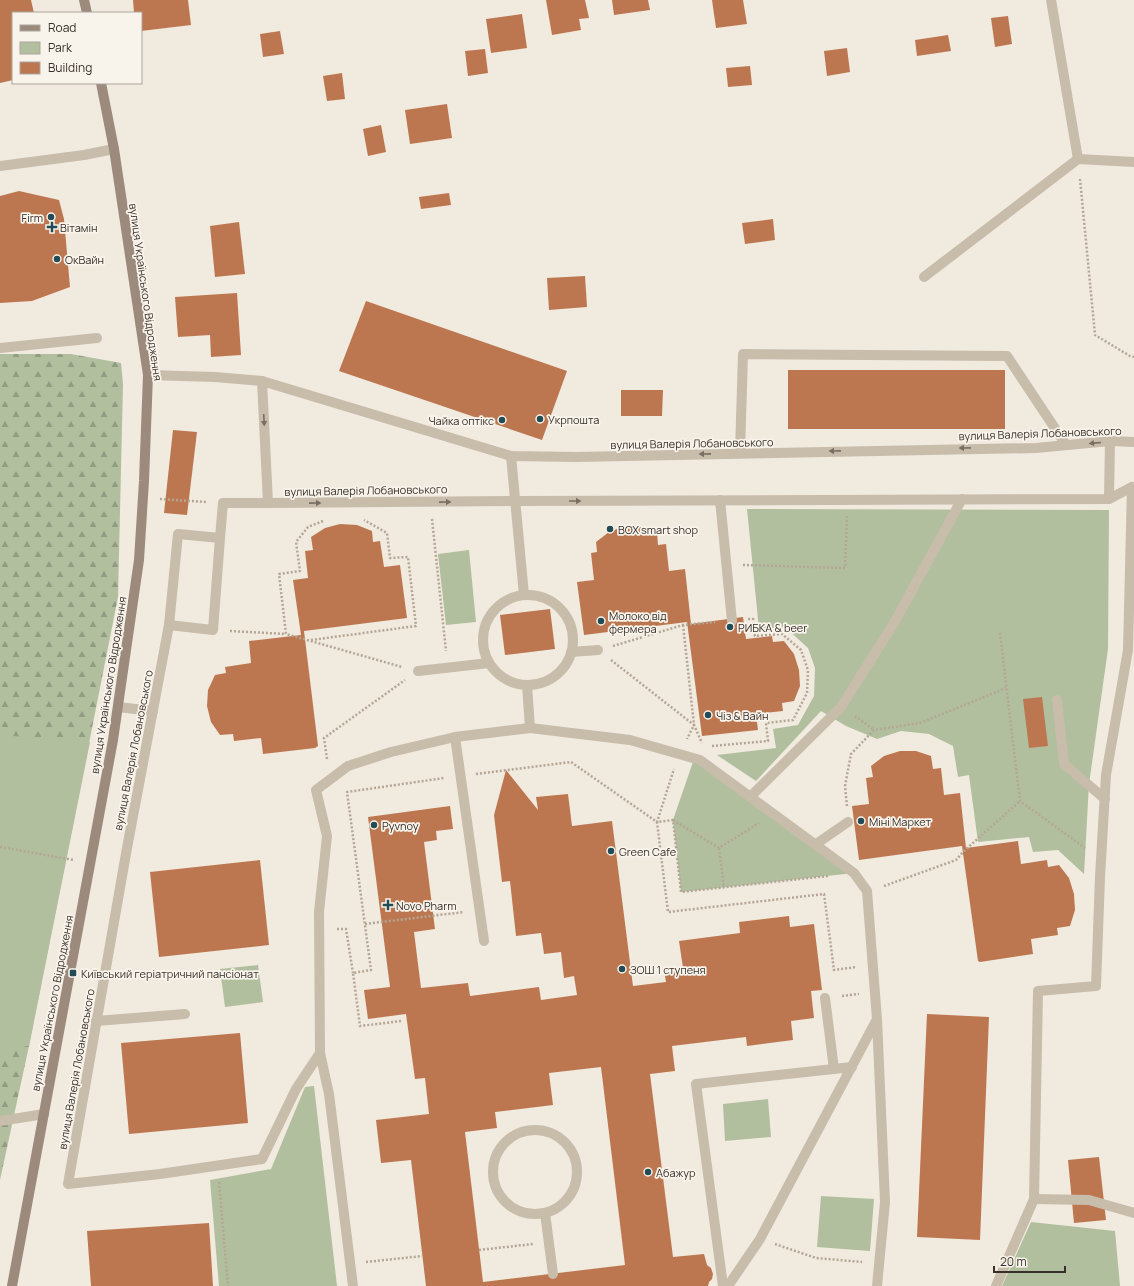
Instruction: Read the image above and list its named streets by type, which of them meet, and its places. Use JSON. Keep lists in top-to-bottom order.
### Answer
{
  "streets": {
    "street": ["вулиця Українського Відродження", "вулиця Валерія Лобановського"]
  },
  "crossings": [
    ["вулиця Українського Відродження", "вулиця Валерія Лобановського"]
  ],
  "places": {
    "other": [
      "Firm",
      "ОкВайн",
      "Укрпошта",
      "Чайка оптікс",
      "BOX smart shop",
      "Молоко від фермера",
      "РИБКА & beer",
      "Чіз & Вайн",
      "Міні Маркет",
      "Pyvnoy",
      "Green Cafe",
      "ЗОШ 1 ступеня",
      "Абажур"
    ],
    "health": ["Вітамін", "Novo Pharm"],
    "transit": ["Київський геріатричний пансіонат"]
  },
  "legend": ["Road", "Park", "Building"],
  "scale_bar": "20 m"
}
